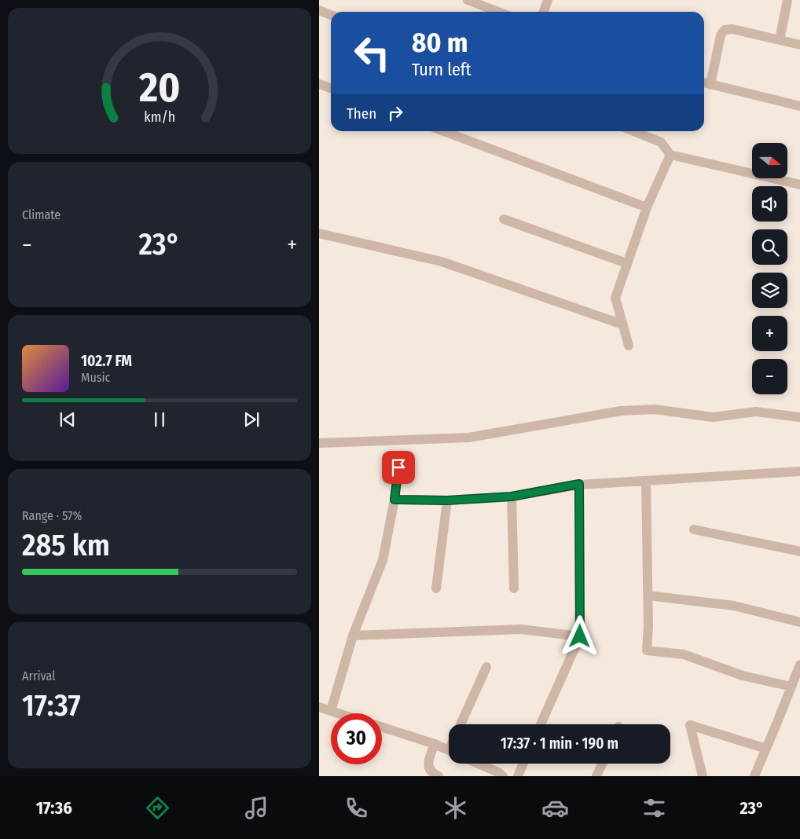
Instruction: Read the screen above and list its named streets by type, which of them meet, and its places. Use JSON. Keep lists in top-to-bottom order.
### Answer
{
  "north": "right",
  "page": {
    "turn": ["80 m", "Turn left"],
    "then": "Then",
    "map_buttons": ["+", "−"],
    "tile": [
      "Climate",
      ["Range · 57%", "285 km"],
      ["Arrival", "17:37"]
    ],
    "heat": ["−", "23°", "+"],
    "song": ["102.7 FM", "Music"],
    "limit": "30",
    "trip": "17:37 · 1 min · 190 m",
    "tabs": ["17:36", "23°"],
    "gauge": ["20", "km/h"]
  }
}
